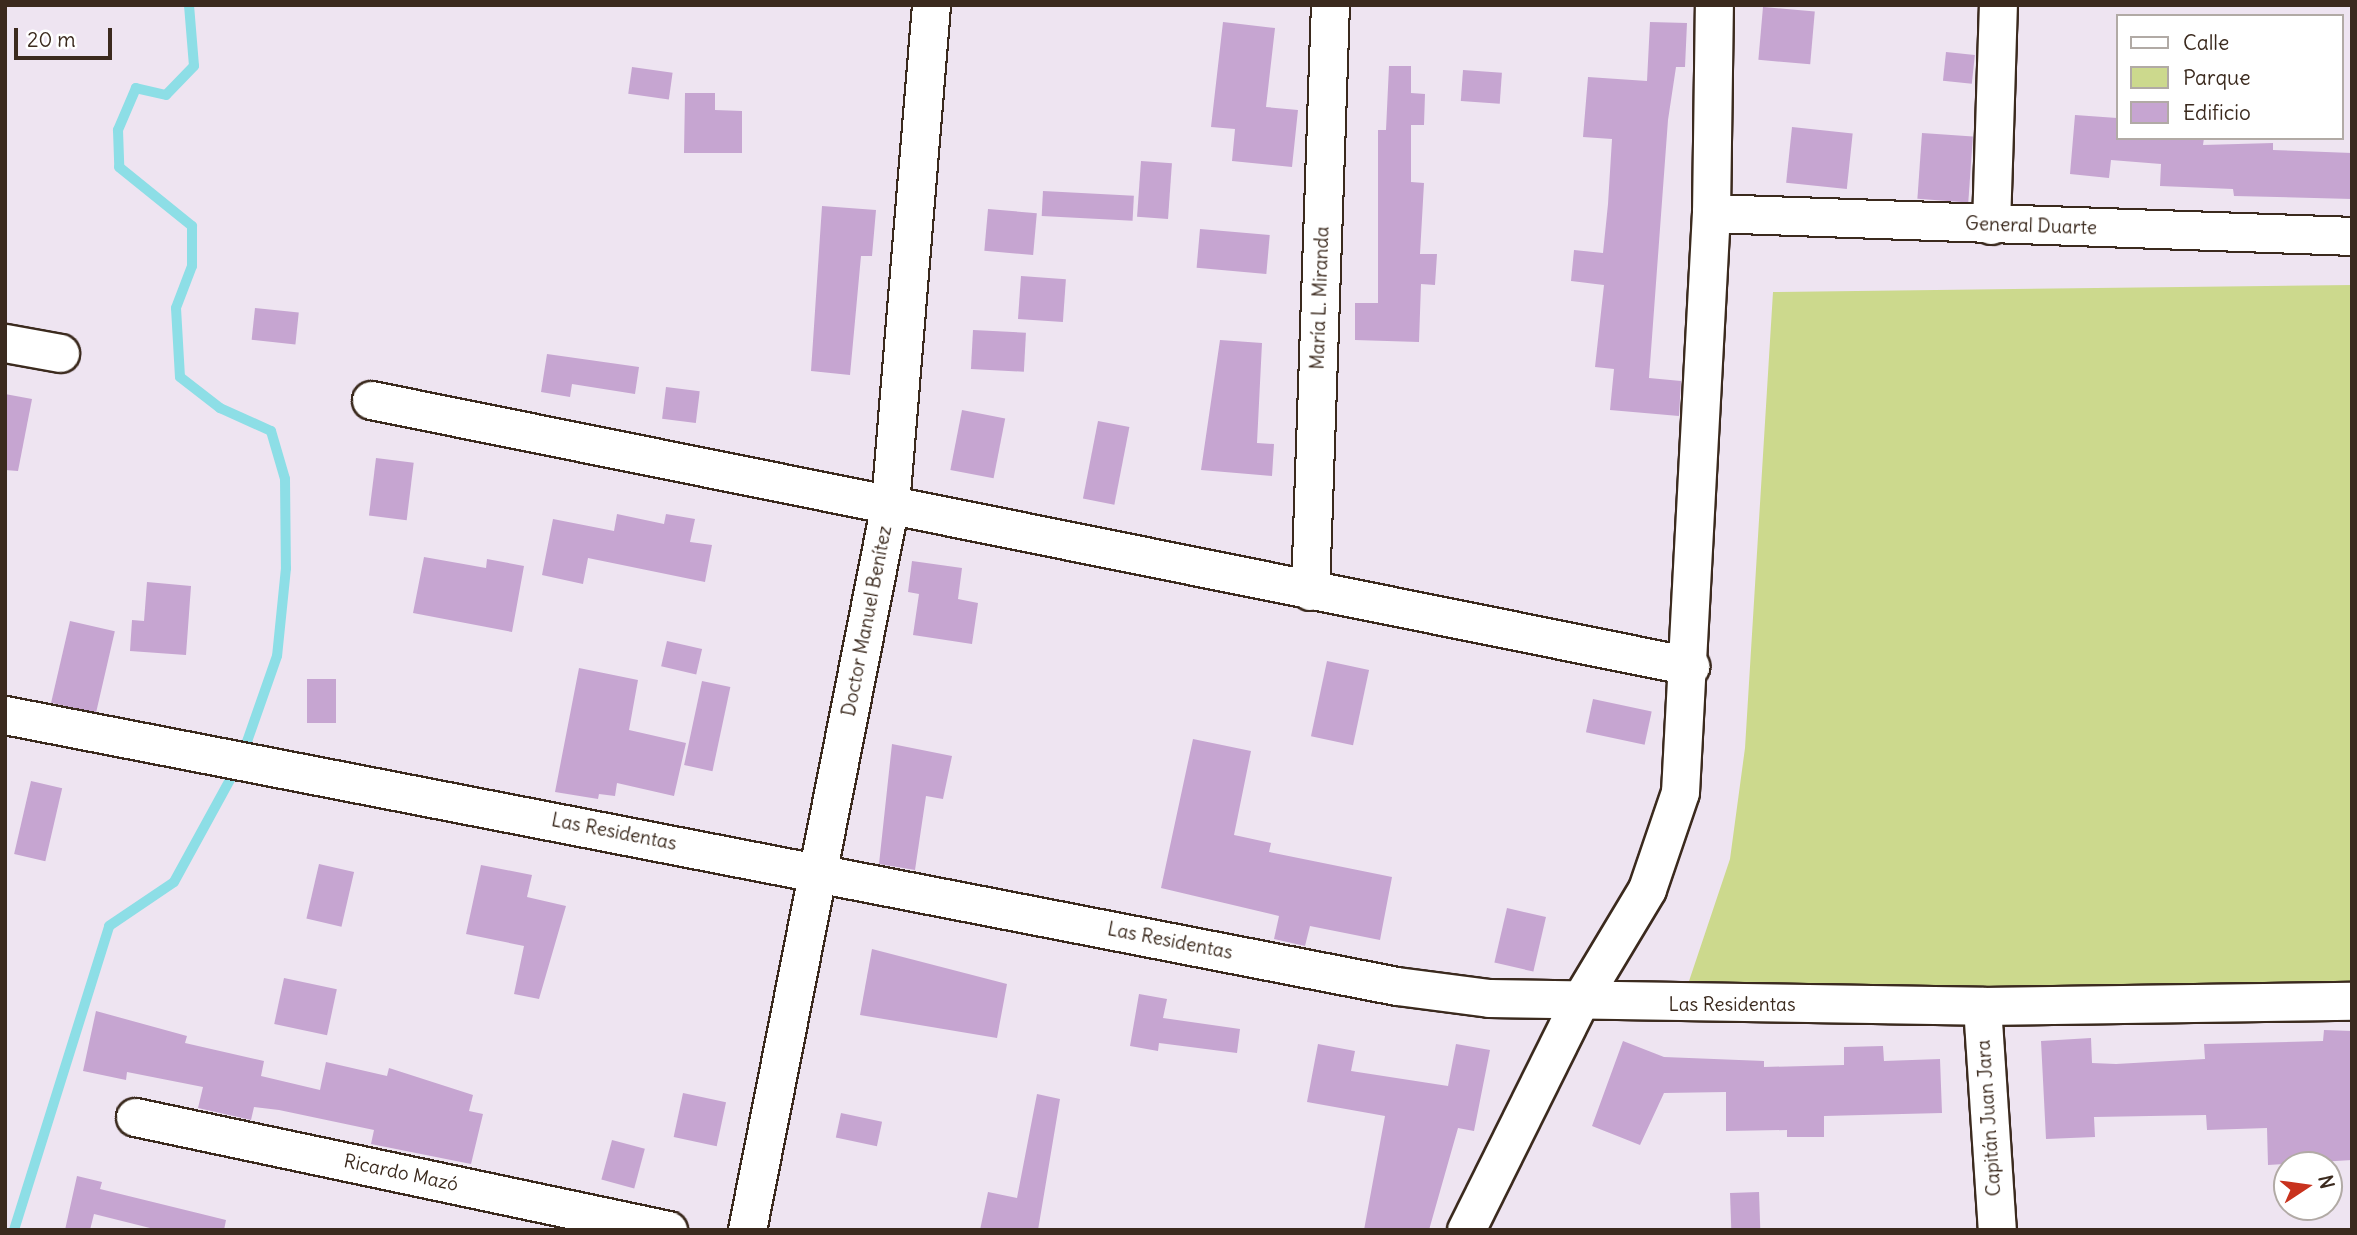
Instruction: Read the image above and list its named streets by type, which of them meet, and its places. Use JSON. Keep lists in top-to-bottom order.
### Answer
{
  "streets": {
    "street": [
      "General Duarte",
      "María L. Miranda",
      "Doctor Manuel Benítez",
      "Las Residentas",
      "Capitán Juan Jara",
      "Ricardo Mazó"
    ]
  },
  "crossings": [
    ["Doctor Manuel Benítez", "Las Residentas"],
    ["Las Residentas", "Capitán Juan Jara"]
  ],
  "legend": ["Calle", "Parque", "Edificio"],
  "scale_bar": "20 m",
  "north": "right"
}
